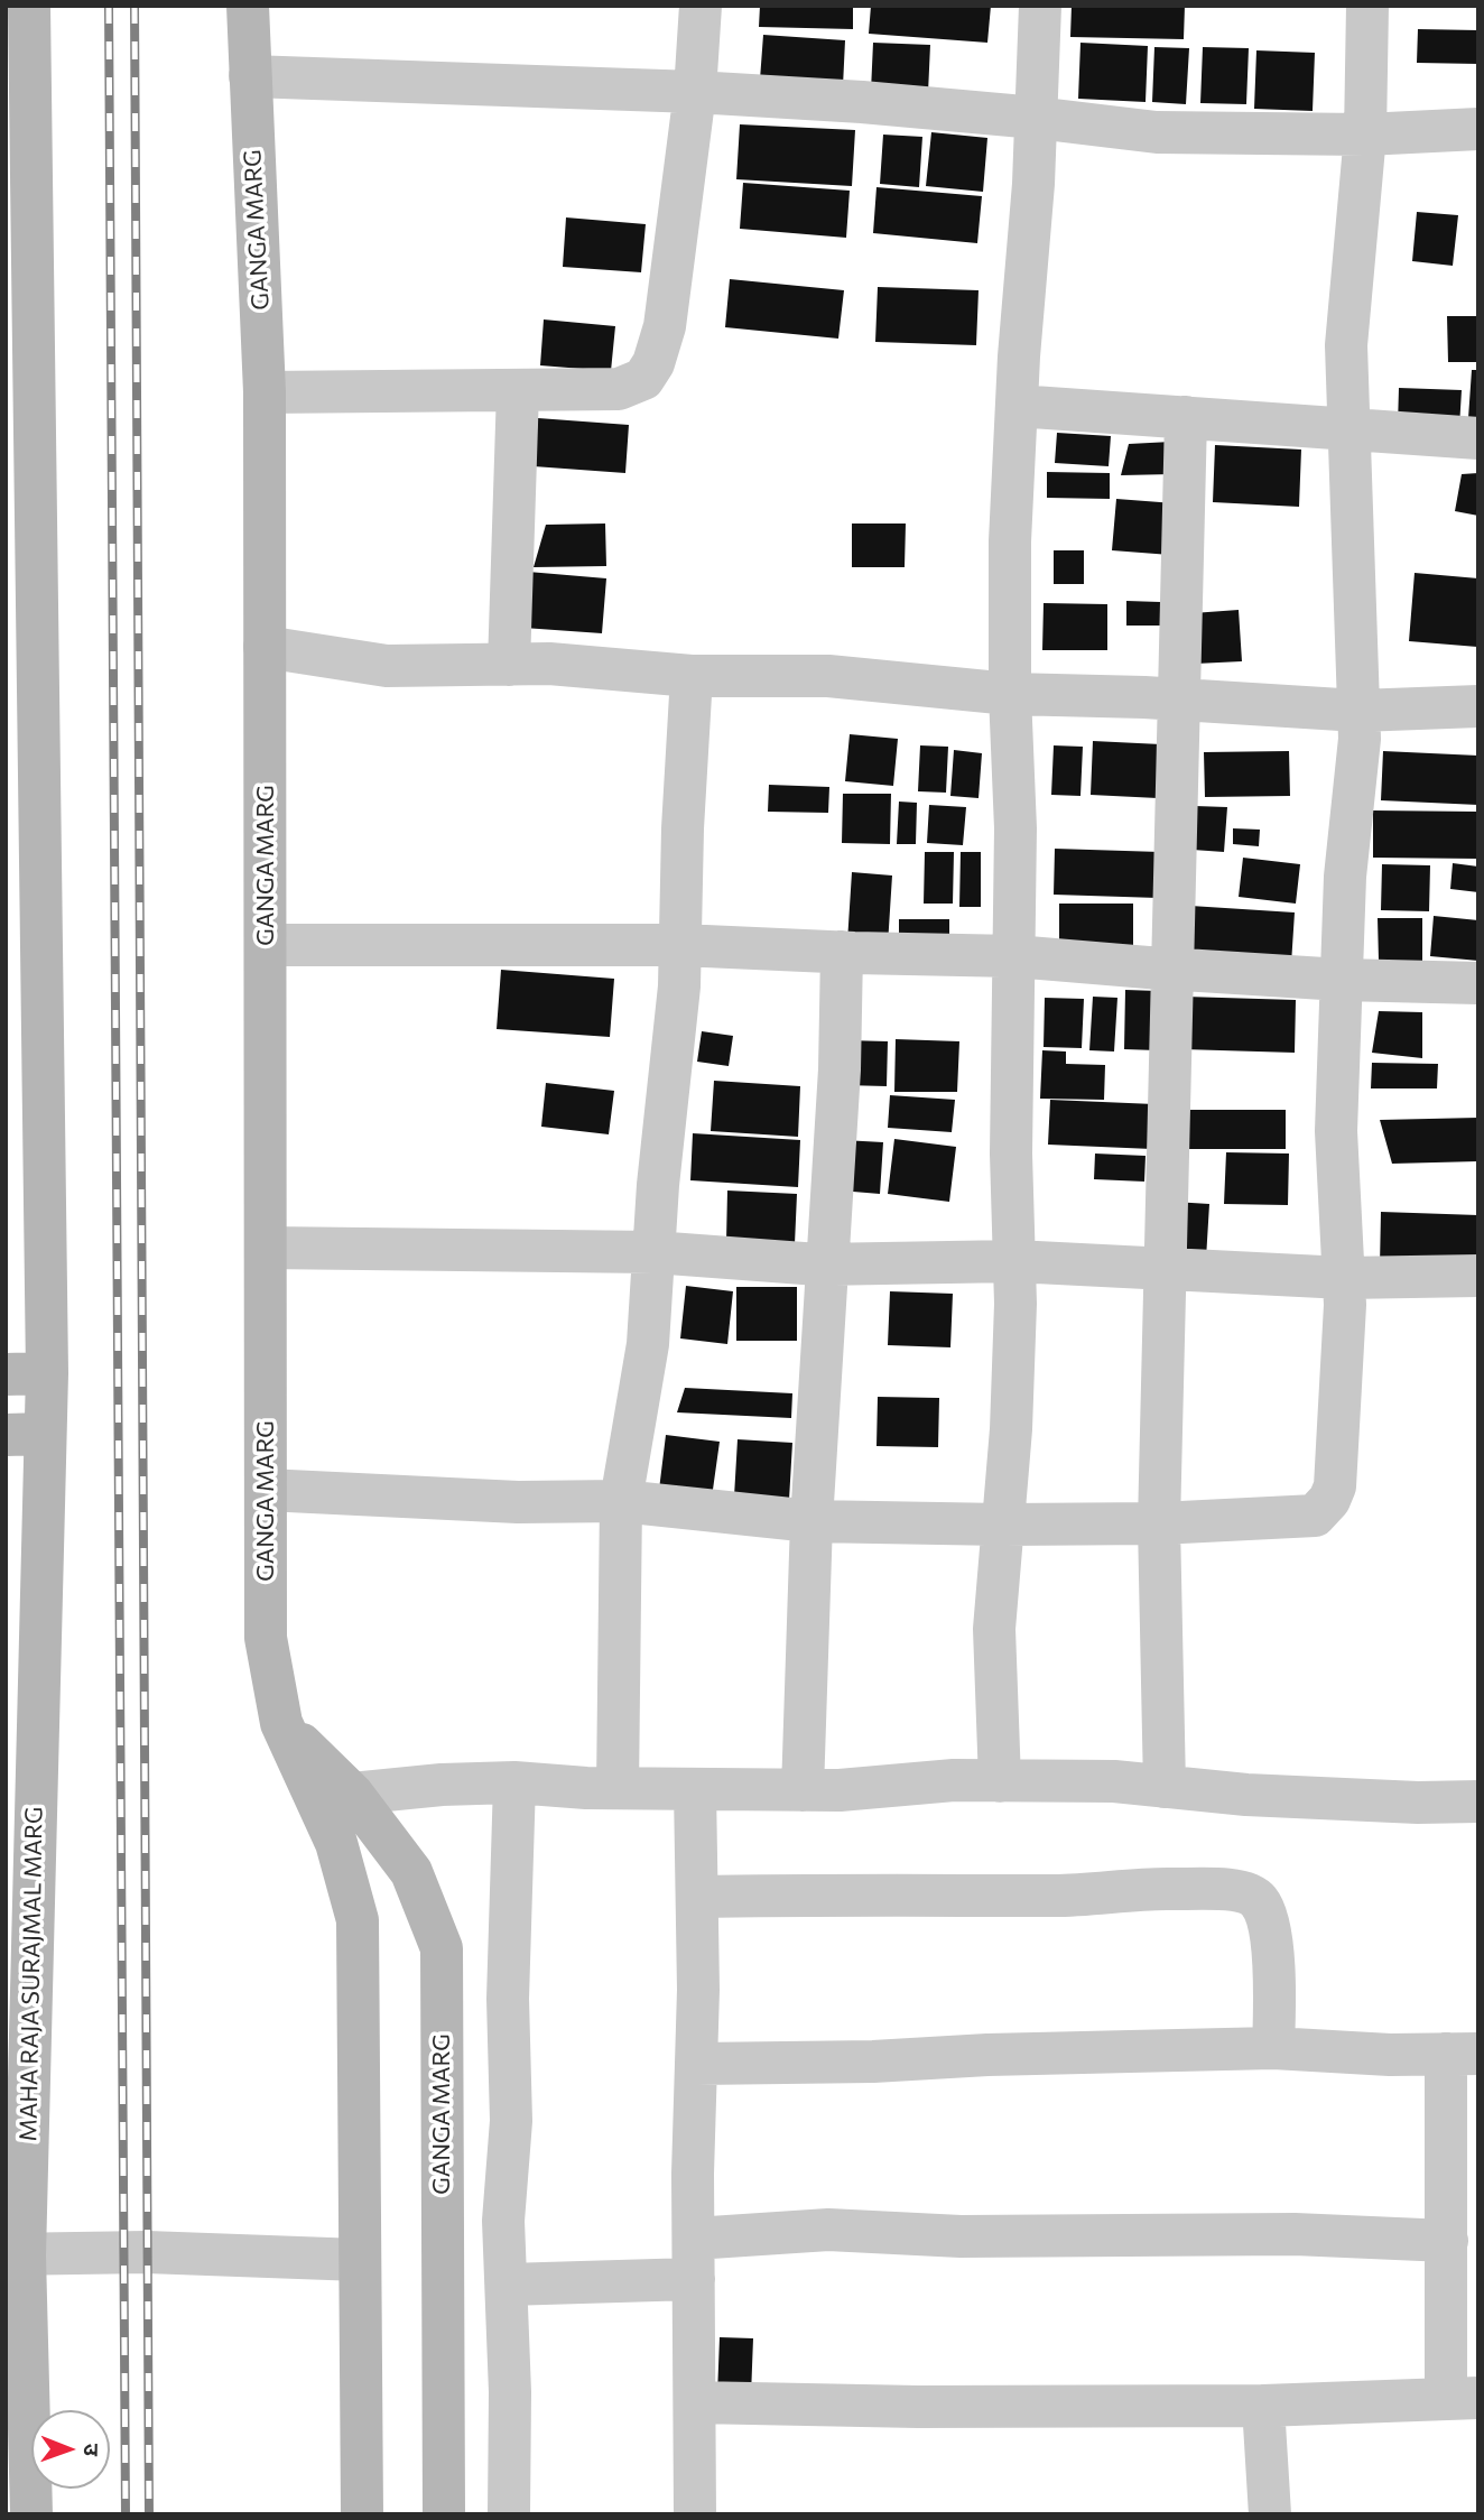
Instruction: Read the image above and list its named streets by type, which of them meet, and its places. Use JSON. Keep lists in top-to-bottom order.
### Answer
{
  "streets": {
    "street": ["GANGA MARG", "MAHA RAJA SURAJMAL MARG"]
  },
  "north": "right"
}
